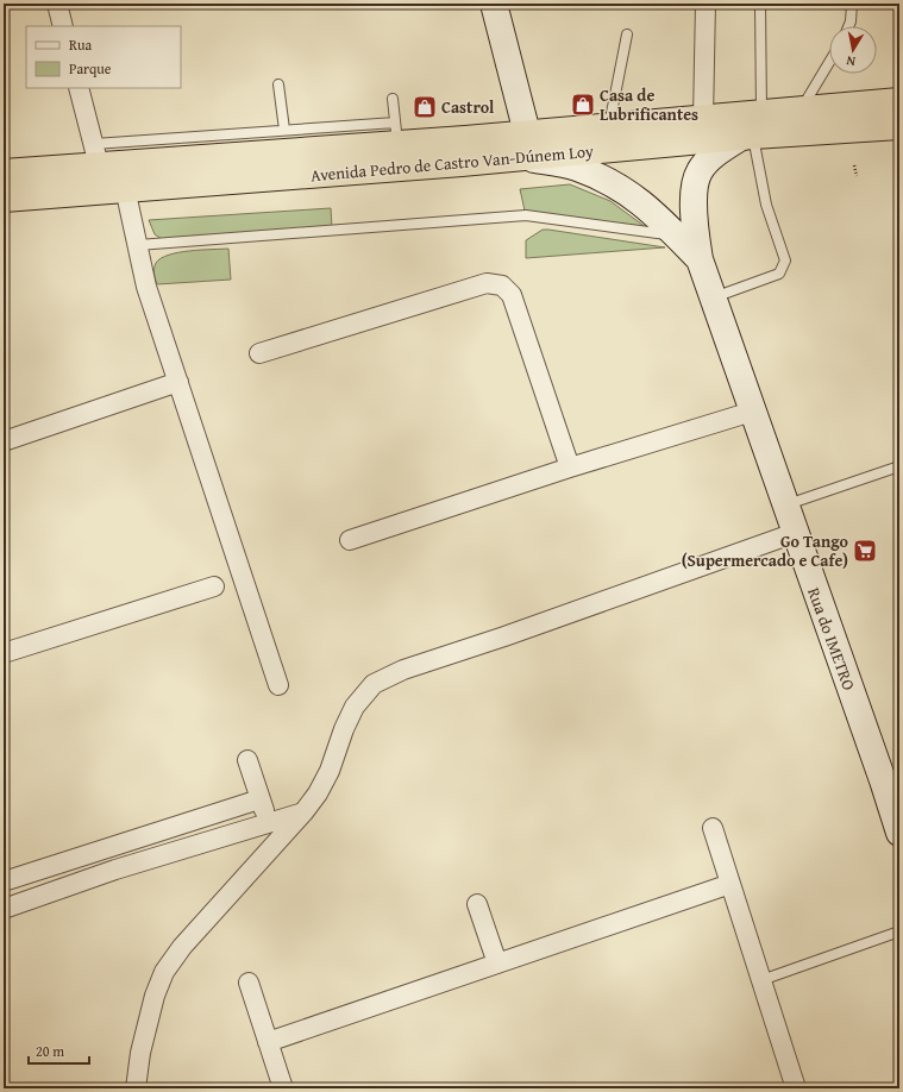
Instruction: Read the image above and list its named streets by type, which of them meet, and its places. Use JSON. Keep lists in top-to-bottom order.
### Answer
{
  "streets": {
    "highway": ["Avenida Pedro de Castro Van-Dúnem Loy"],
    "main road": ["Rua do IMETRO"]
  },
  "places": {
    "shop": ["Casa de Lubrificantes", "Castrol"],
    "supermarket": ["Go Tango (Supermercado e Cafe)"]
  },
  "legend": ["Rua", "Parque"],
  "scale_bar": "20 m",
  "north": "bottom"
}
